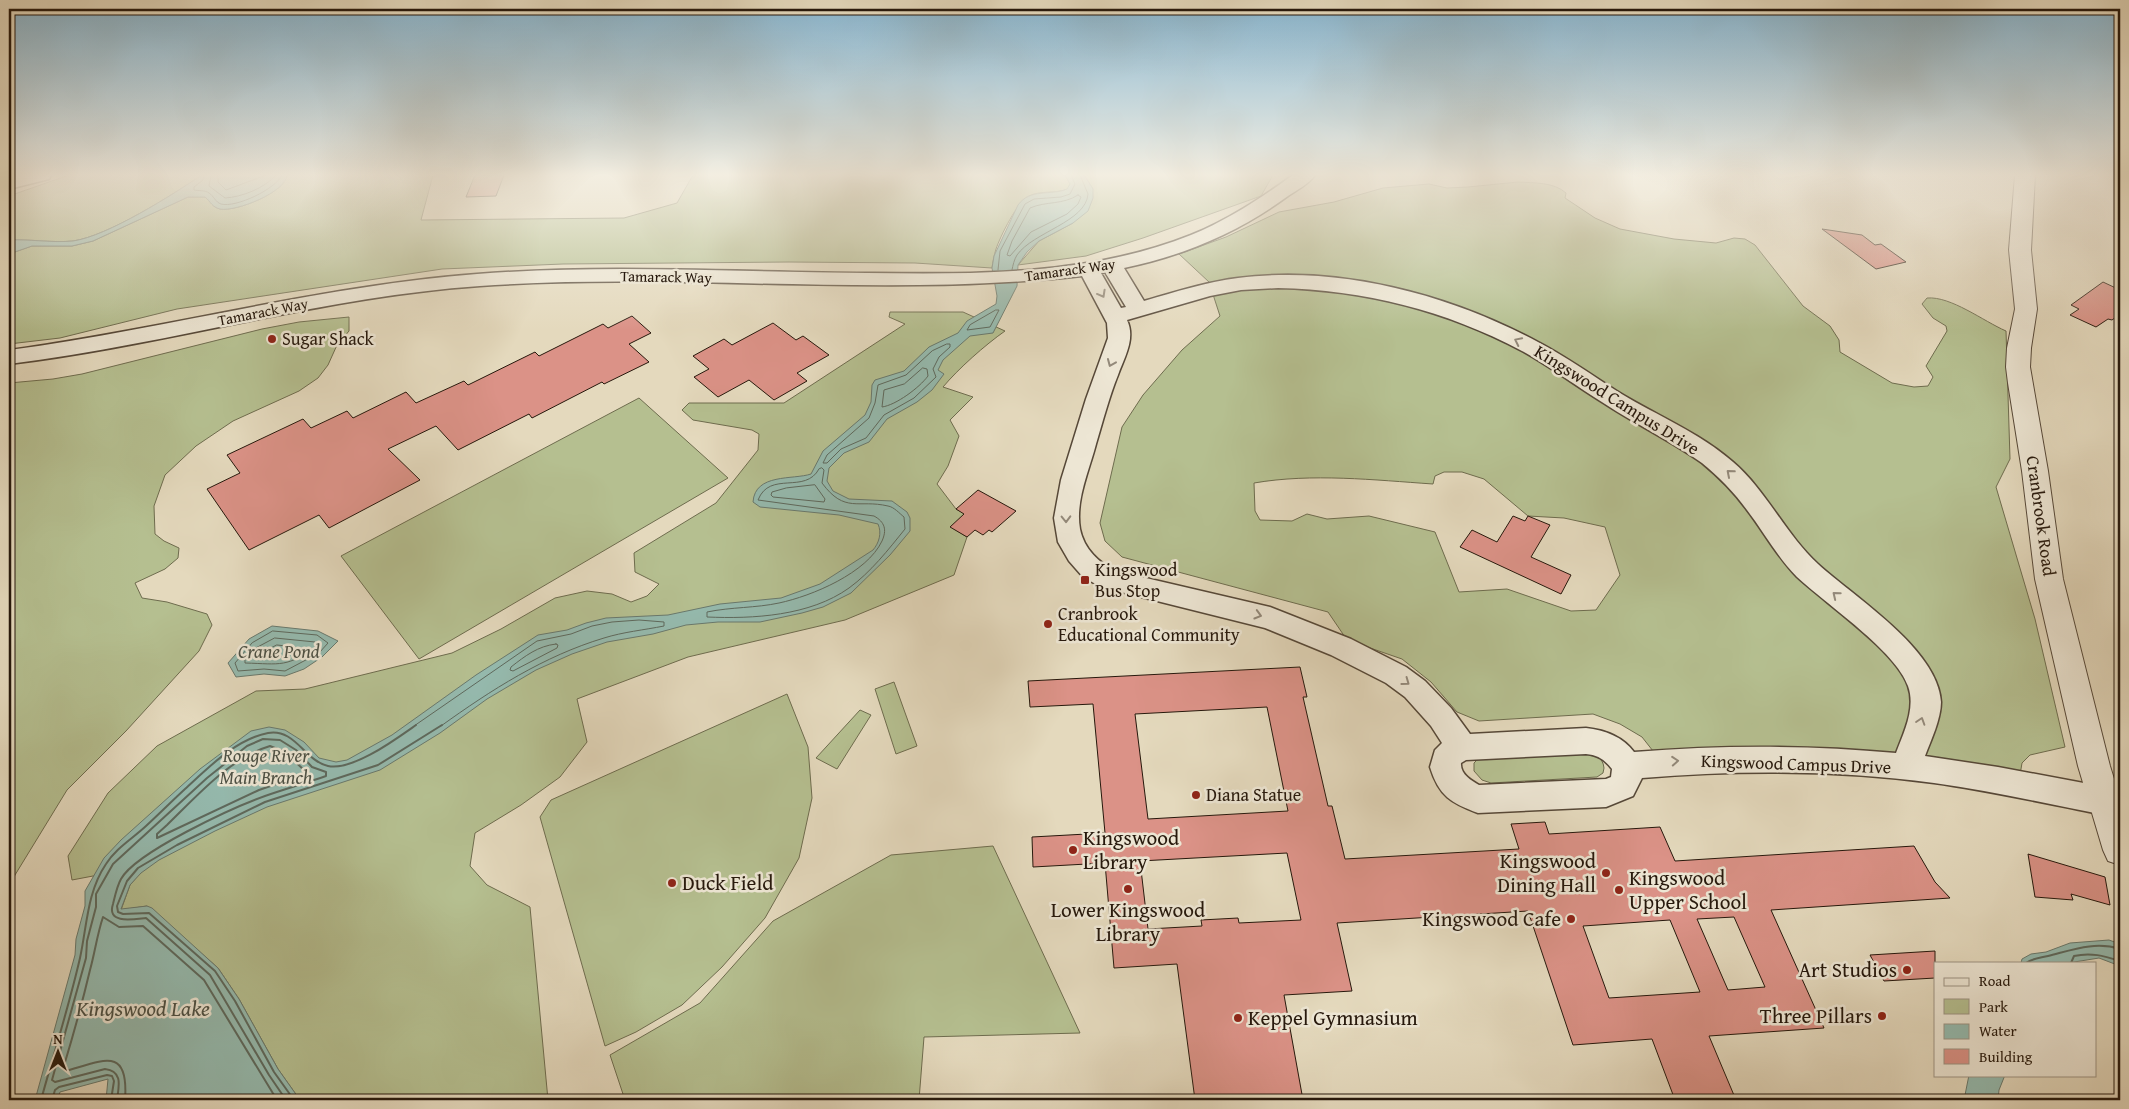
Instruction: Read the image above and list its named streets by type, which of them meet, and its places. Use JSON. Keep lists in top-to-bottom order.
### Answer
{
  "streets": {
    "street": ["Tamarack Way", "Kingswood Campus Drive", "Cranbrook Road"]
  },
  "crossings": [
    ["Kingswood Campus Drive", "Cranbrook Road"]
  ],
  "water": ["Crane Pond", "Rouge River Main Branch", "Kingswood Lake"],
  "places": {
    "other": [
      "Sugar Shack",
      "Cranbrook Educational Community",
      "Diana Statue",
      "Kingswood Library",
      "Kingswood Dining Hall",
      "Duck Field",
      "Lower Kingswood Library",
      "Kingswood Upper School",
      "Kingswood Cafe",
      "Art Studios",
      "Three Pillars",
      "Keppel Gymnasium"
    ],
    "transit": ["Kingswood Bus Stop"]
  },
  "legend": [
    "Road",
    "Park",
    "Water",
    "Building"
  ],
  "north": "top"
}
